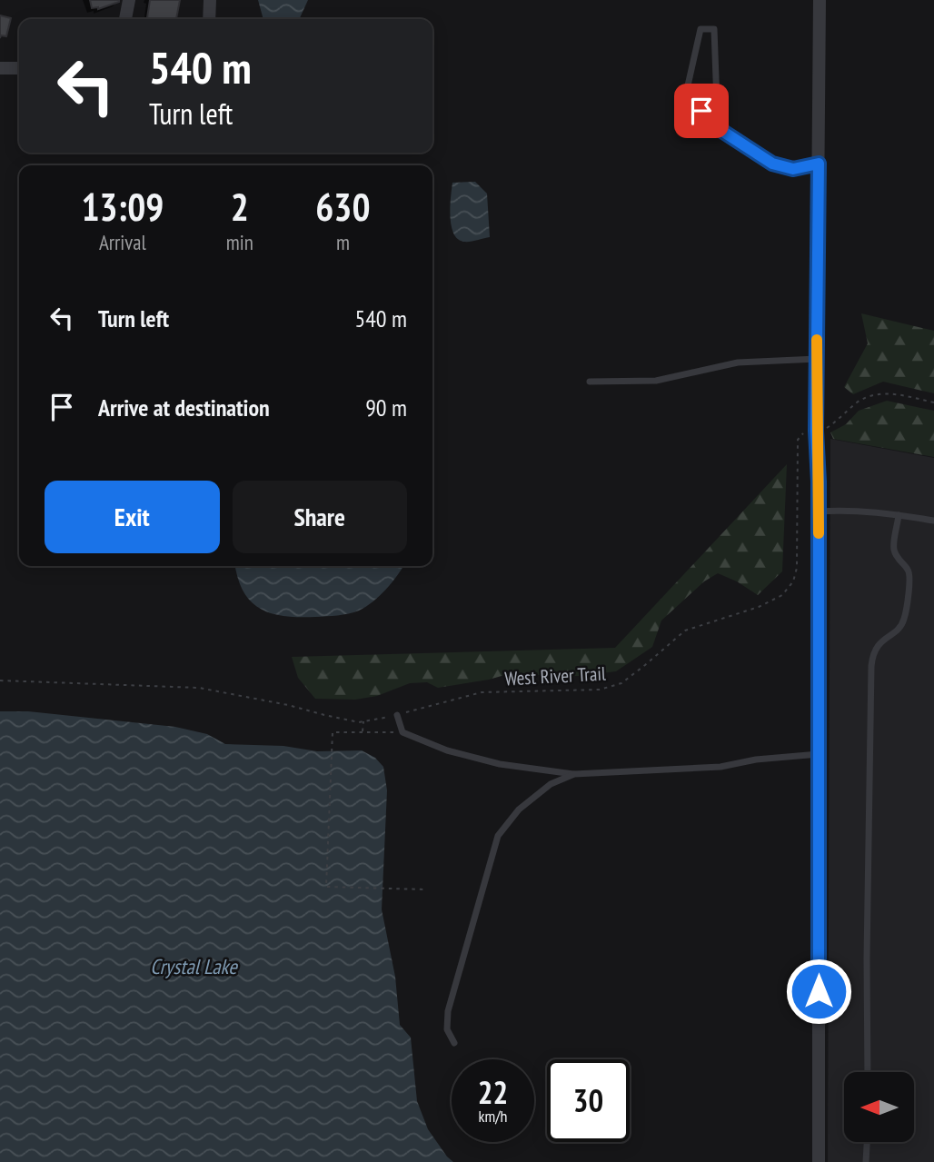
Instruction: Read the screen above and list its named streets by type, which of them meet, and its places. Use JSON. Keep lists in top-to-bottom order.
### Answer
{
  "streets": {
    "path": ["West River Trail"]
  },
  "water": ["Crystal Lake"],
  "north": "left",
  "page": {
    "turn": ["540 m", "Turn left"],
    "eta": [
      "13:09",
      "Arrival",
      "2",
      "min",
      "630",
      "m"
    ],
    "list": [
      {
        "name": "Turn left",
        "value": "540 m"
      },
      {
        "name": "Arrive at destination",
        "value": "90 m"
      }
    ],
    "buttons": ["Exit", "Share"],
    "speed": "22 km/h",
    "limit": "30"
  }
}
